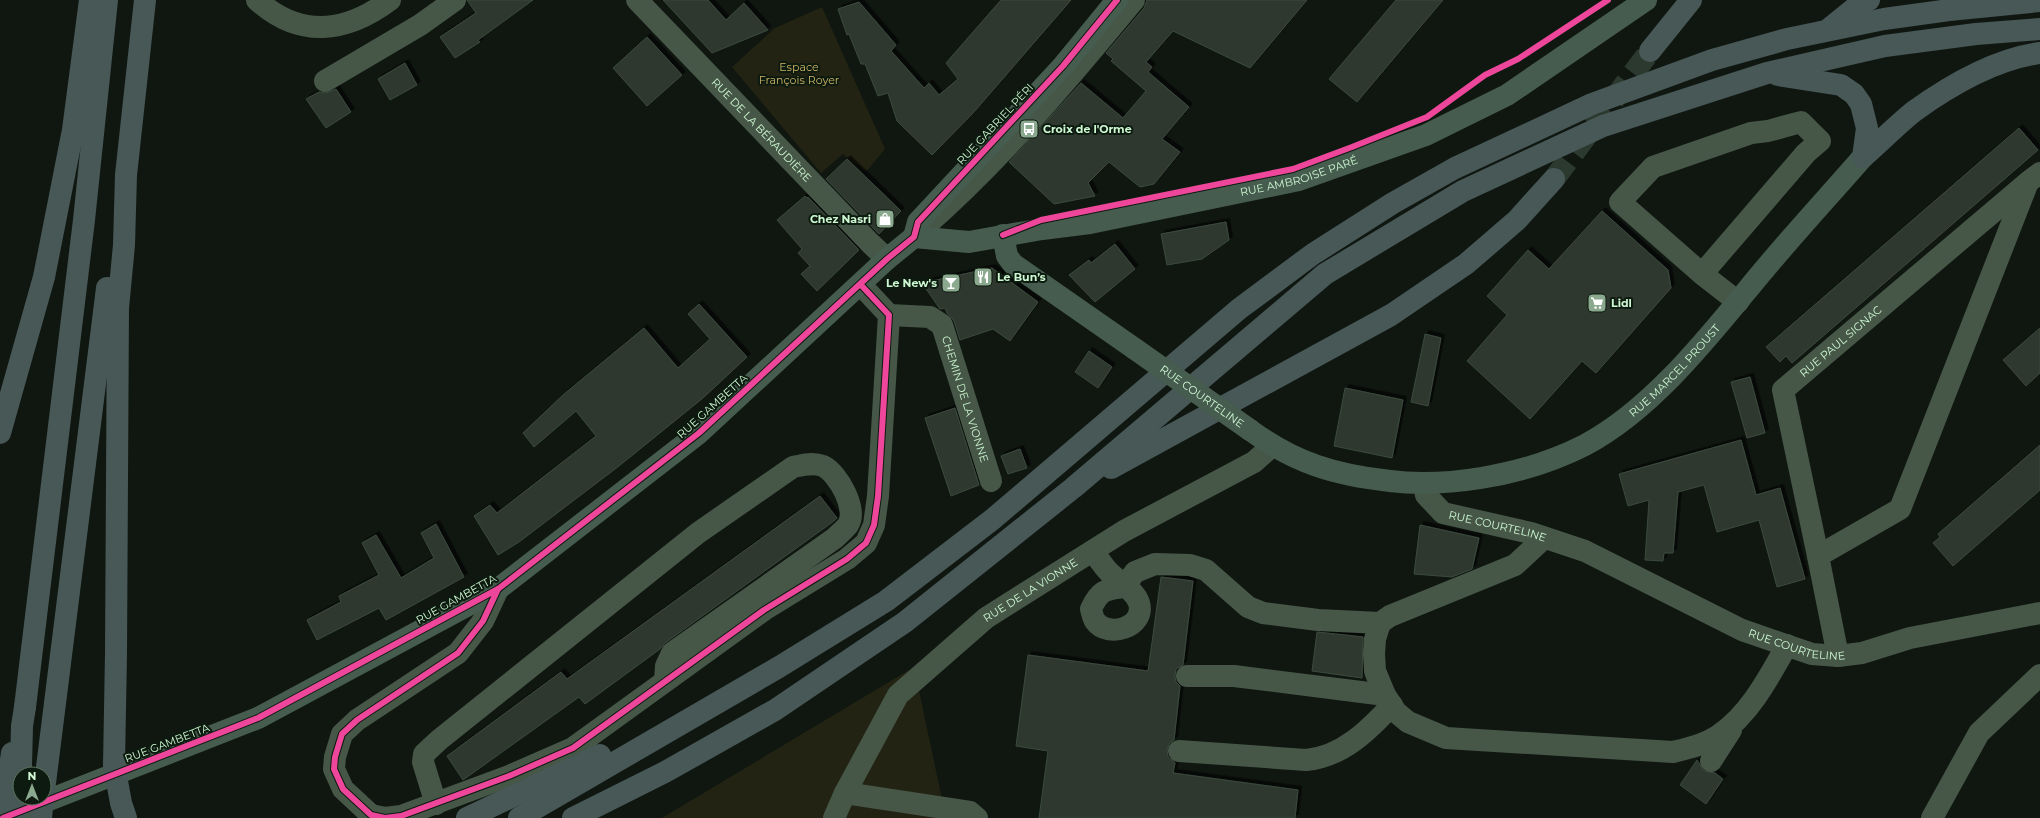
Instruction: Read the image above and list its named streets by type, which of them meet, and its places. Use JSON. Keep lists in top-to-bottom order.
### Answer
{
  "streets": {
    "main road": [
      "RUE GABRIEL PÉRI",
      "RUE AMBROISE PARÉ",
      "RUE MARCEL PROUST",
      "RUE COURTELINE",
      "RUE GAMBETTA"
    ],
    "street": [
      "RUE DE LA BÉRAUDIÈRE",
      "RUE PAUL SIGNAC",
      "CHEMIN DE LA VIONNE",
      "RUE DE LA VIONNE"
    ]
  },
  "crossings": [
    ["RUE GABRIEL PÉRI", "RUE DE LA BÉRAUDIÈRE"],
    ["RUE GABRIEL PÉRI", "RUE AMBROISE PARÉ"],
    ["RUE GABRIEL PÉRI", "RUE GAMBETTA"],
    ["RUE DE LA BÉRAUDIÈRE", "RUE GAMBETTA"],
    ["RUE AMBROISE PARÉ", "RUE COURTELINE"],
    ["RUE PAUL SIGNAC", "RUE COURTELINE"],
    ["RUE MARCEL PROUST", "RUE COURTELINE"],
    ["RUE COURTELINE", "RUE DE LA VIONNE"]
  ],
  "parks": ["Espace François Royer"],
  "places": {
    "bus stop": ["Croix de l'Orme"],
    "shop": ["Chez Nasri"],
    "restaurant": ["Le Bun’s"],
    "bar": ["Le New's"],
    "supermarket": ["Lidl"]
  },
  "north": "top"
}
